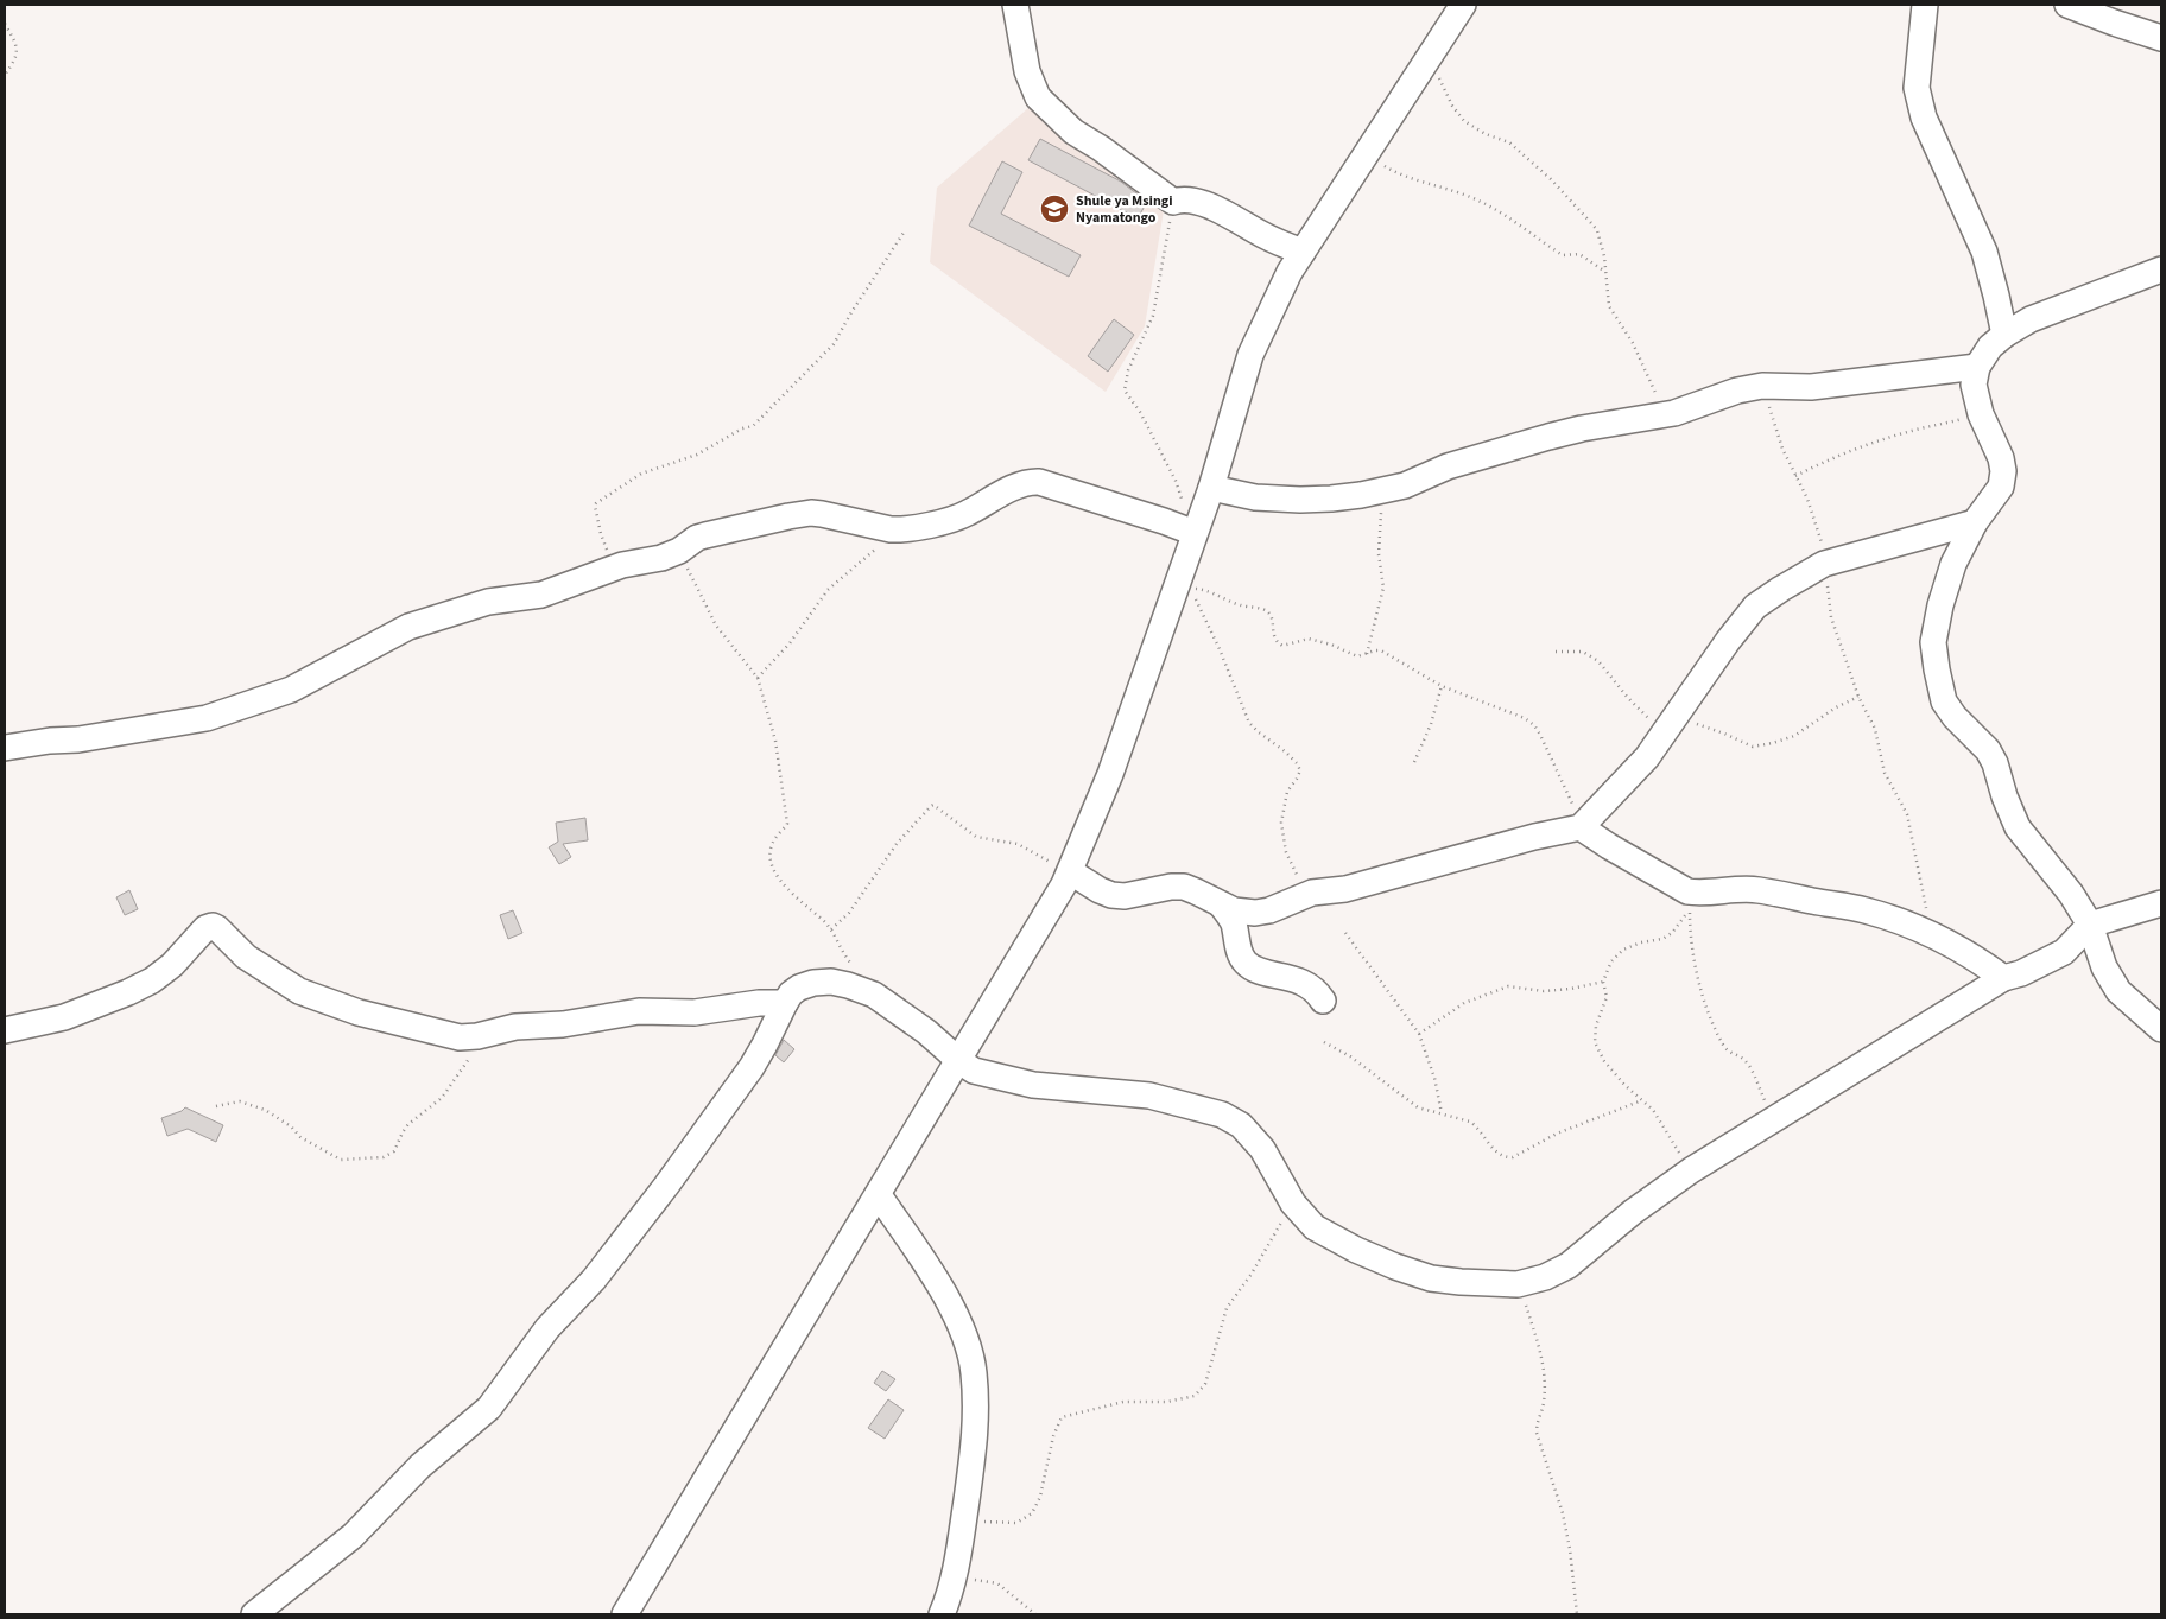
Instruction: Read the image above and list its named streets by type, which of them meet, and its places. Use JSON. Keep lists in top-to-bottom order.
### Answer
{
  "places": {
    "school or university": ["Shule ya Msingi Nyamatongo"]
  }
}
